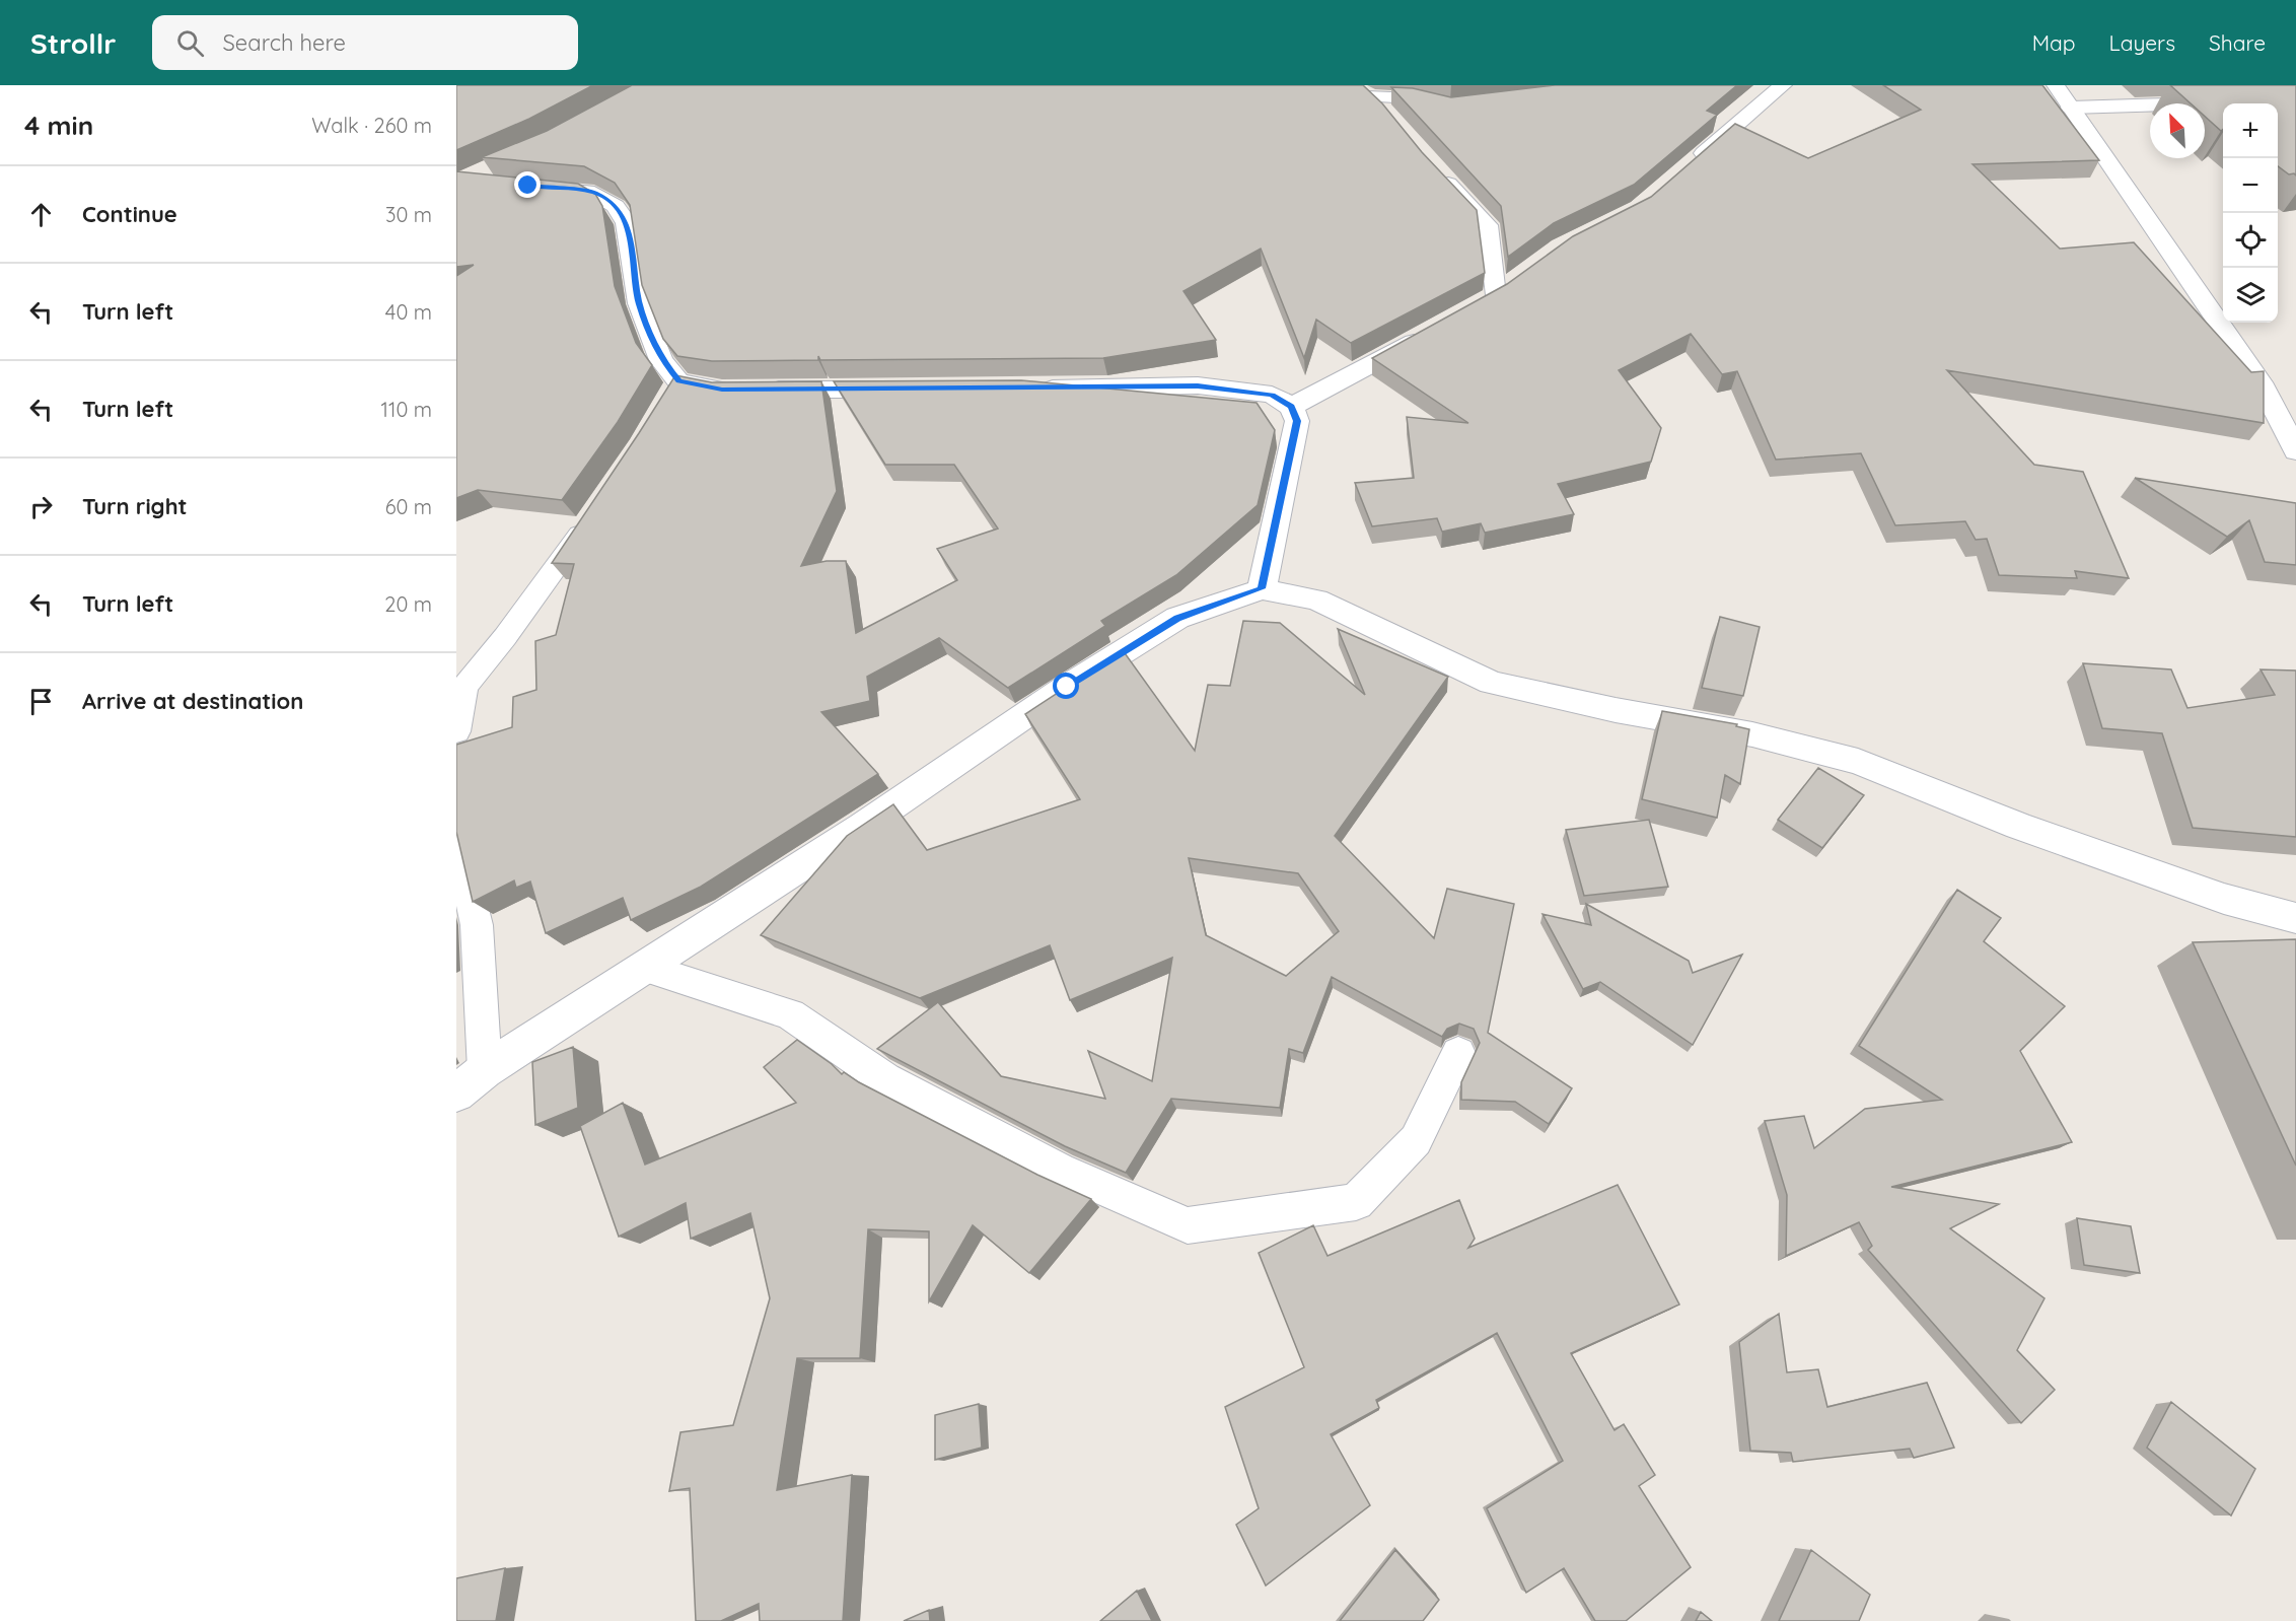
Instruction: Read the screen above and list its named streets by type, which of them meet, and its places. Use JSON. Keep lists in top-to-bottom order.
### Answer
{
  "north": "top left",
  "page": {
    "header": "Strollr",
    "search": "Search here",
    "nav": ["Map", "Layers", "Share"],
    "heading": ["4 min", "Walk · 260 m"],
    "map_buttons": ["+", "−"],
    "list": [
      ["Continue", "30 m"],
      ["Turn left", "40 m"],
      ["Turn left", "110 m"],
      ["Turn right", "60 m"],
      ["Turn left", "20 m"],
      "Arrive at destination"
    ]
  }
}
